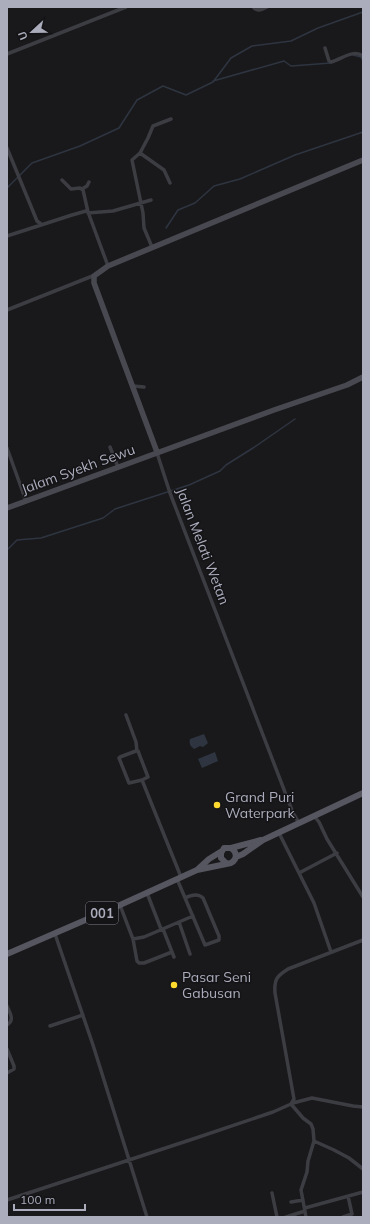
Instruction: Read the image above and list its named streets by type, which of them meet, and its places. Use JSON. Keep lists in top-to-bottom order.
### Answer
{
  "streets": {
    "main road": ["001"],
    "street": ["Jalam Syekh Sewu", "Jalan Melati Wetan"]
  },
  "crossings": [
    ["Jalam Syekh Sewu", "Jalan Melati Wetan"],
    ["Jalan Melati Wetan", "001"]
  ],
  "places": ["Grand Puri Waterpark", "Pasar Seni Gabusan"],
  "scale_bar": "100 m",
  "north": "left"
}
